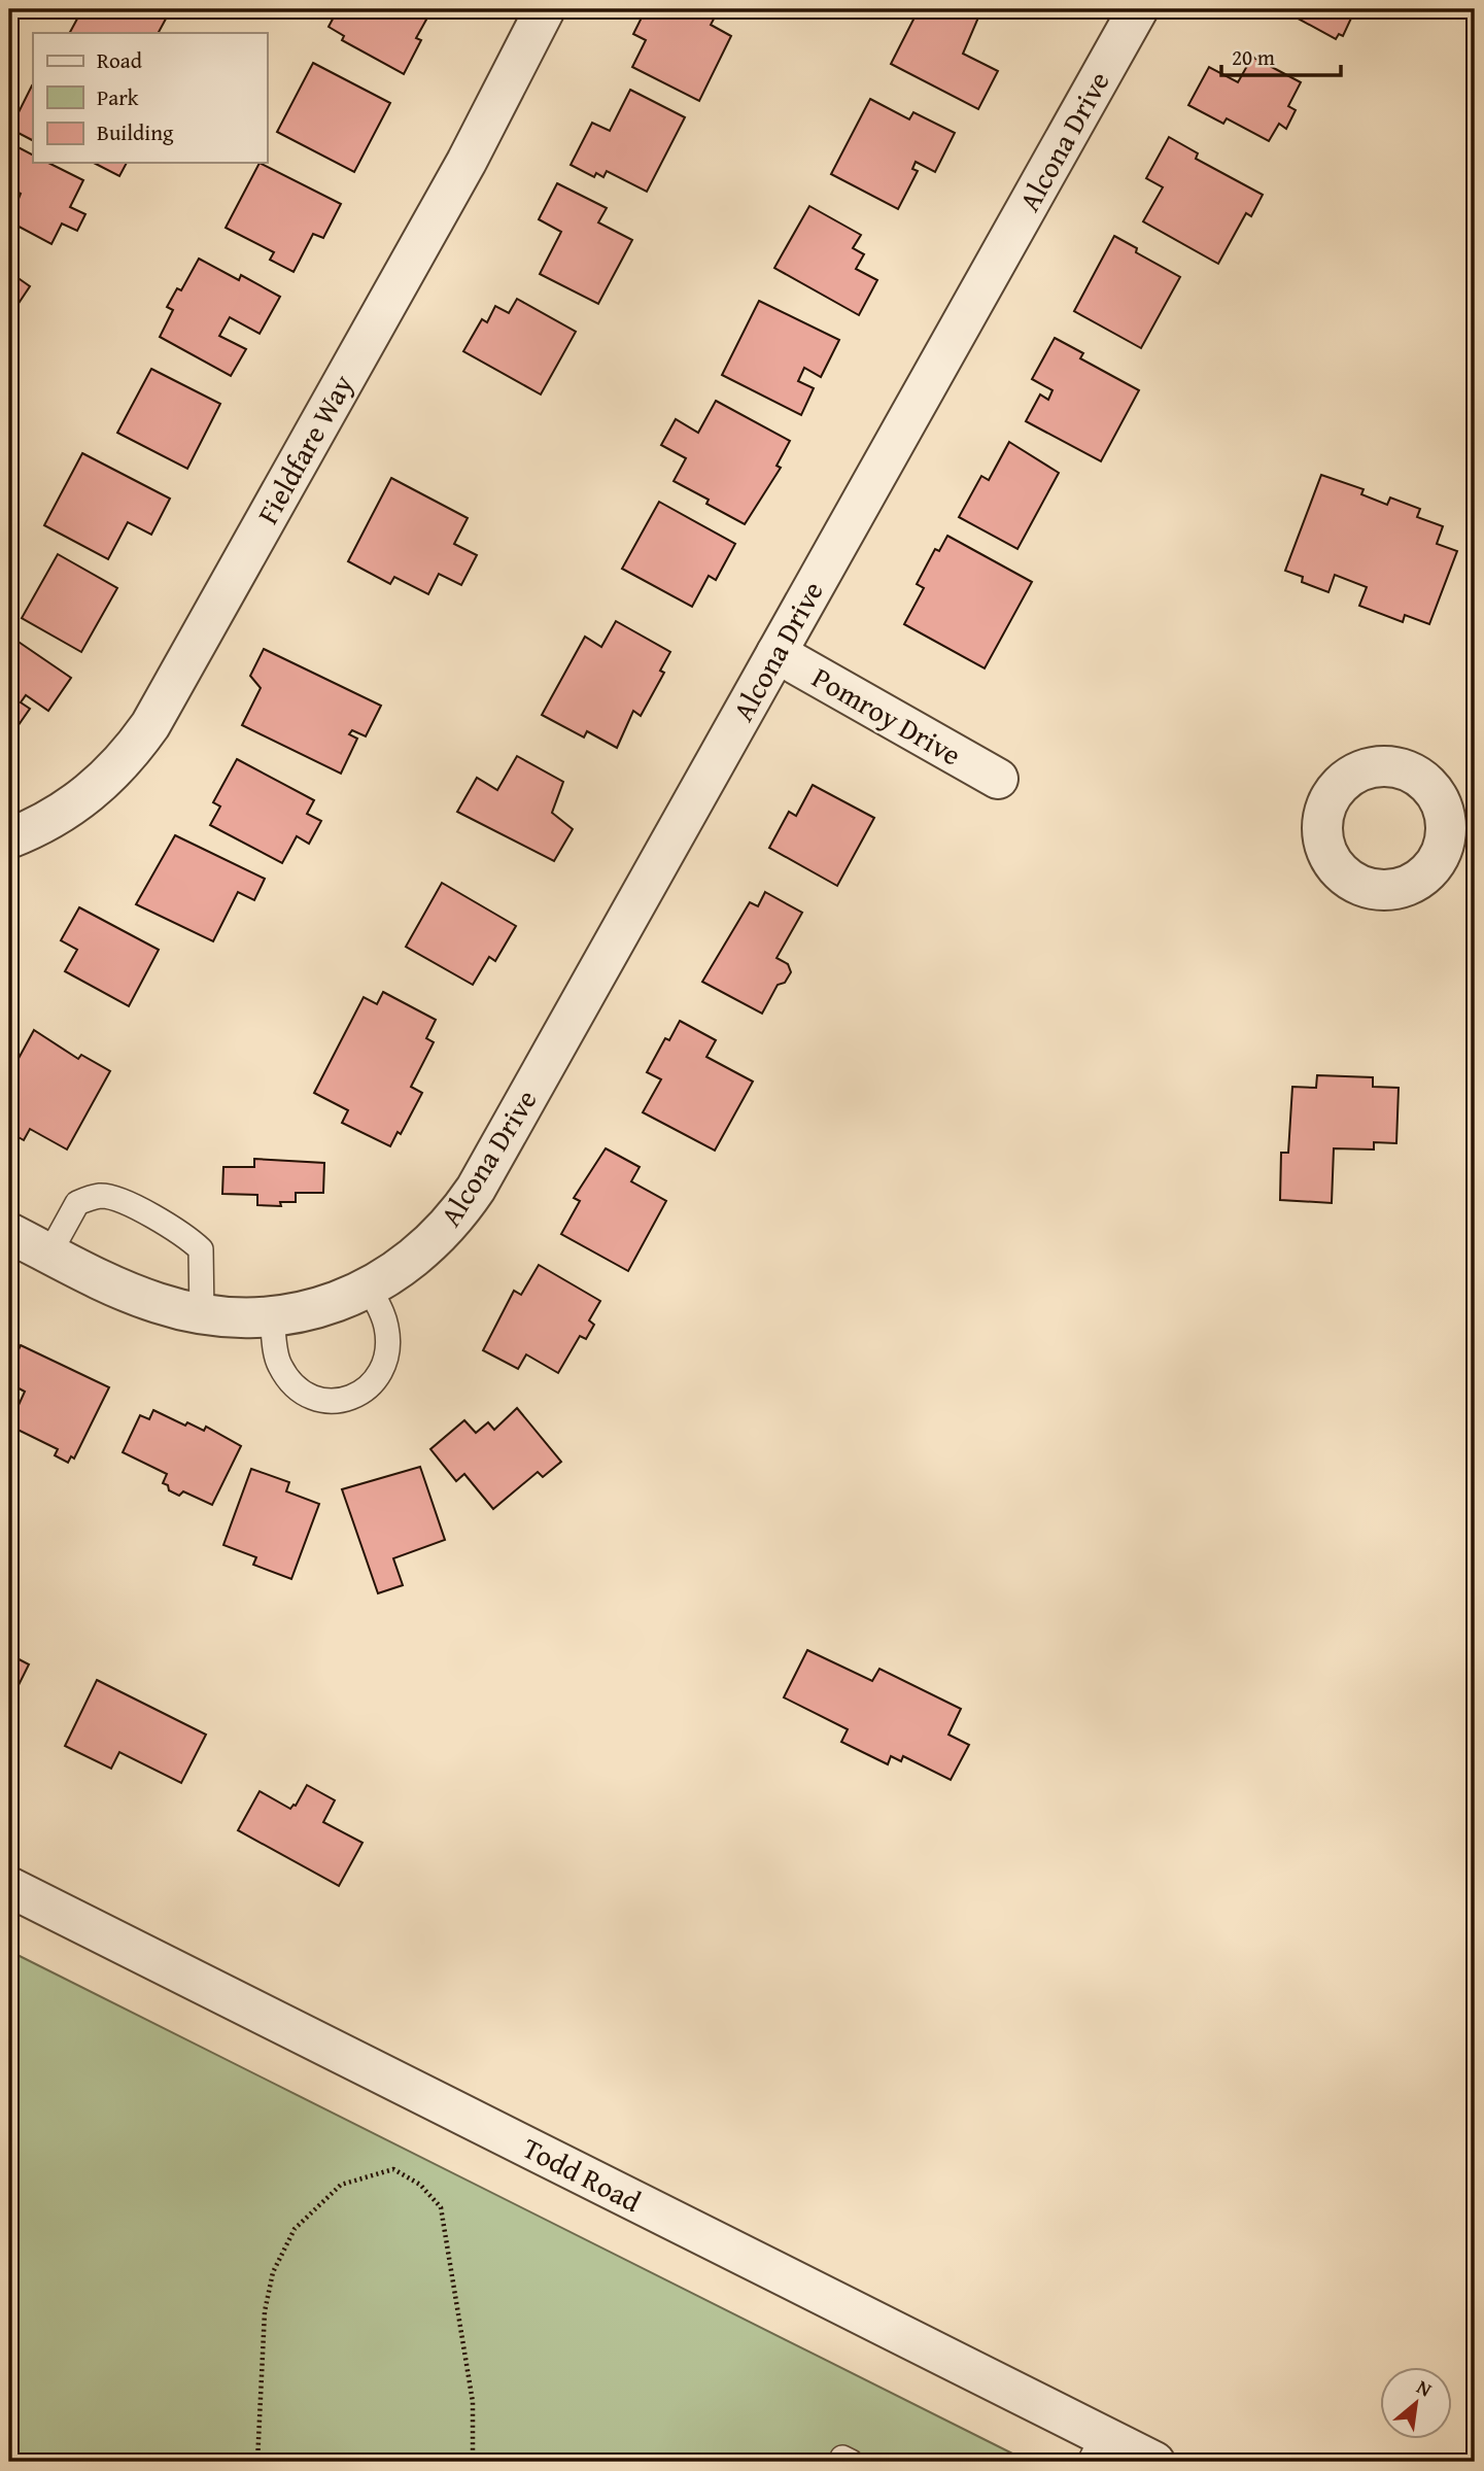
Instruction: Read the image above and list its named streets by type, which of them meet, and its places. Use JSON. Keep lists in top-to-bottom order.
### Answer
{
  "streets": {
    "street": [
      "Alcona Drive",
      "Fieldfare Way",
      "Pomroy Drive",
      "Todd Road"
    ]
  },
  "crossings": [
    ["Alcona Drive", "Pomroy Drive"]
  ],
  "legend": ["Road", "Park", "Building"],
  "scale_bar": "20 m",
  "north": "top right"
}
